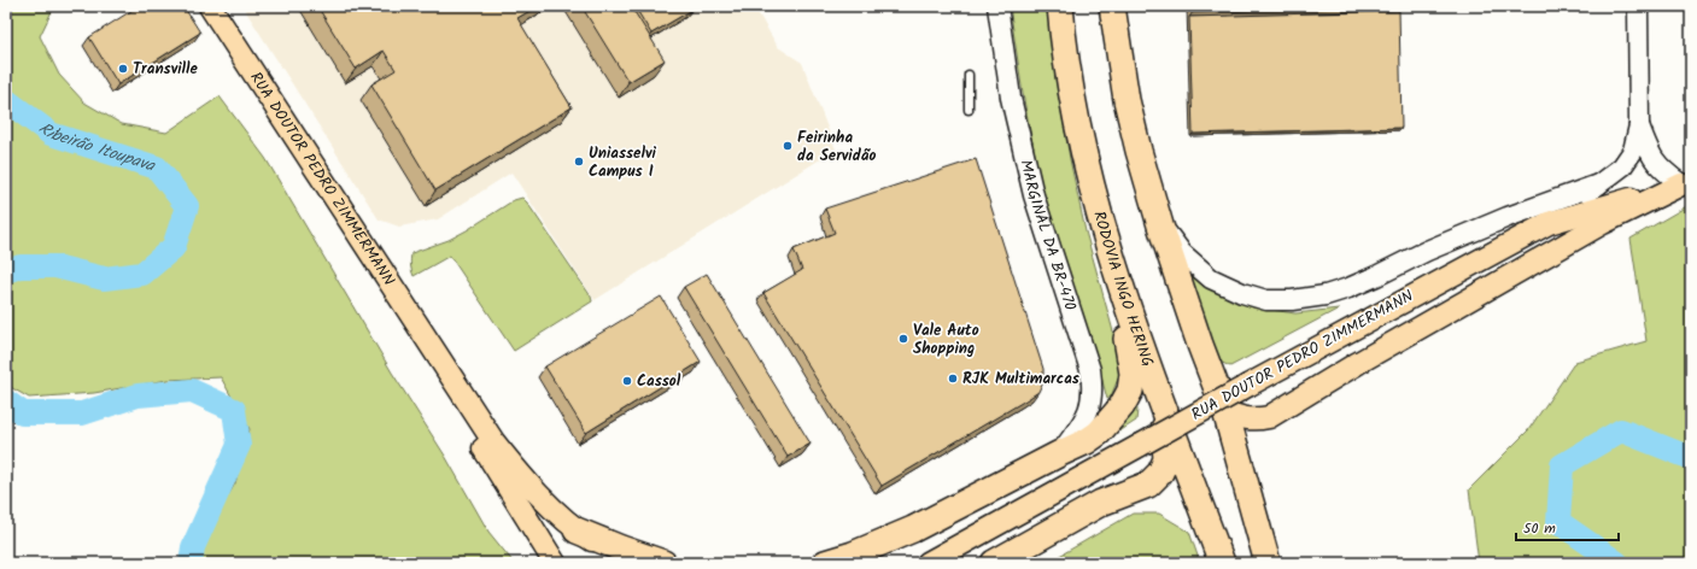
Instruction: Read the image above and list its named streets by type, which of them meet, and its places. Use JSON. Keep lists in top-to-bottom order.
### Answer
{
  "streets": {
    "highway": ["RODOVIA INGO HERING"],
    "main road": ["RUA DOUTOR PEDRO ZIMMERMANN", "MARGINAL DA BR-470"]
  },
  "water": ["Ribeirão Itoupava"],
  "places": [
    "Transville",
    "Feirinha da Servidão",
    "Uniasselvi Campus I",
    "Vale Auto Shopping",
    "RJK Multimarcas",
    "Cassol"
  ],
  "scale_bar": "50 m"
}
